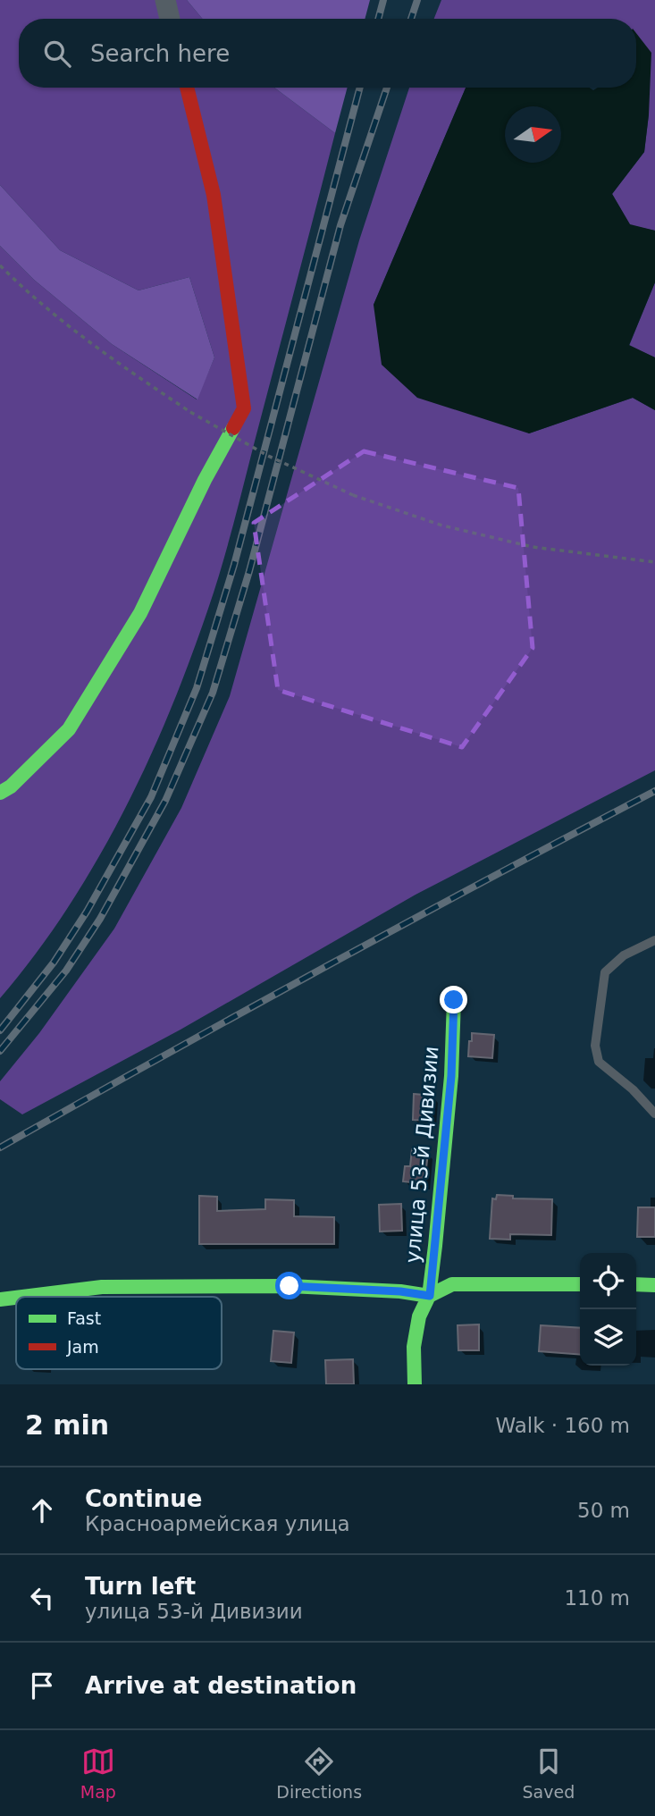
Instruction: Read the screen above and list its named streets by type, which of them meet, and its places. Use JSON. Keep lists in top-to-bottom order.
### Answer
{
  "streets": {
    "street": ["улица 53-й Дивизии"]
  },
  "legend": ["Fast", "Jam"],
  "north": "right",
  "page": {
    "search": "Search here",
    "heading": ["2 min", "Walk · 160 m"],
    "list": [
      ["Continue", "Красноармейская улица", "50 m"],
      ["Turn left", "улица 53-й Дивизии", "110 m"],
      "Arrive at destination"
    ],
    "nav": ["Map", "Directions", "Saved"]
  }
}
